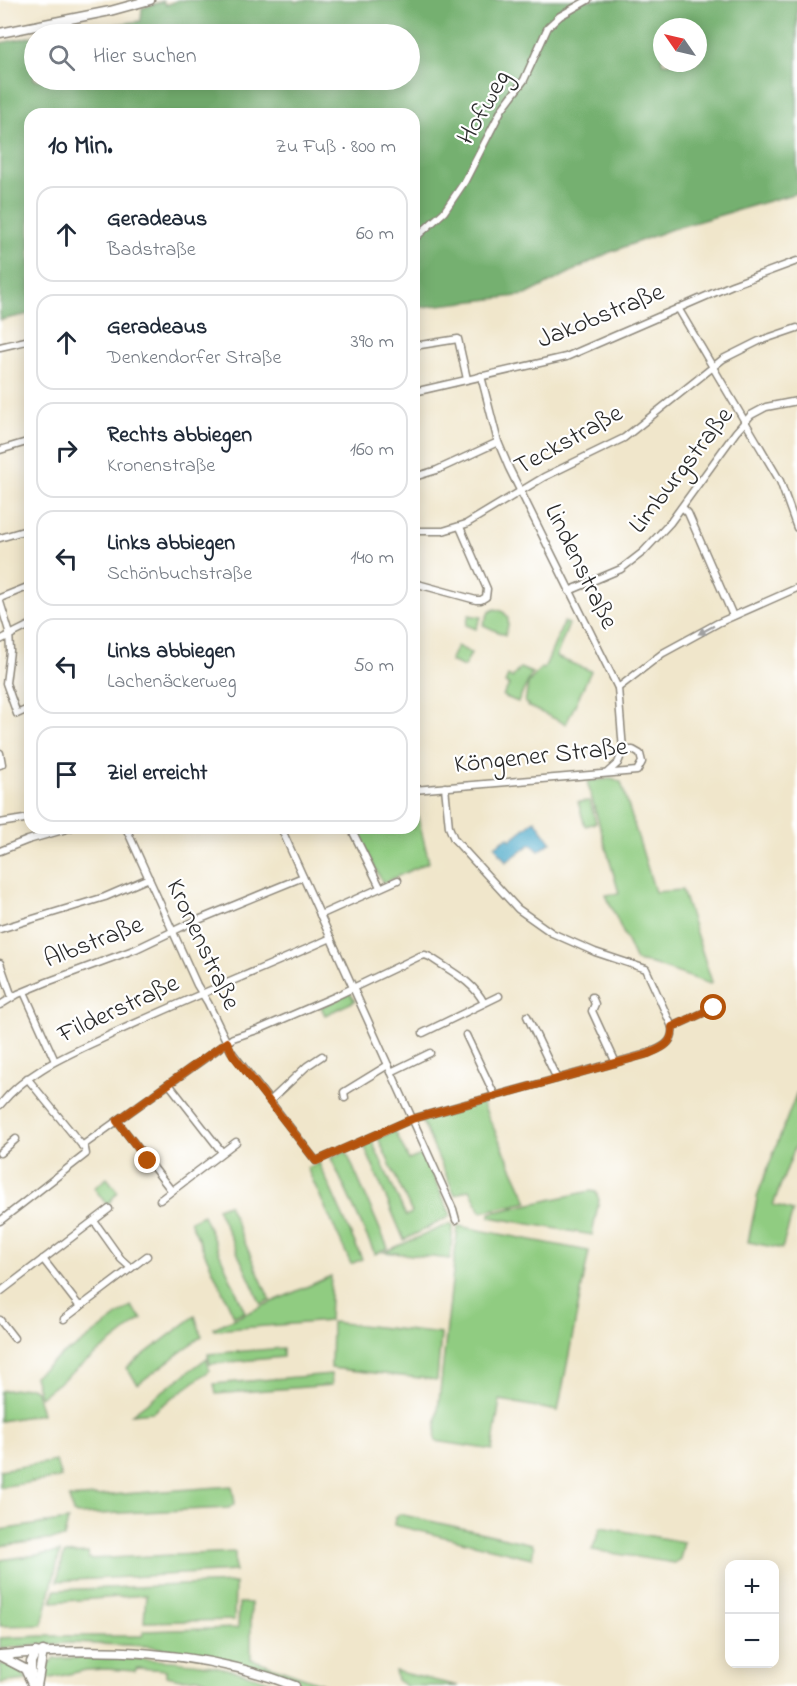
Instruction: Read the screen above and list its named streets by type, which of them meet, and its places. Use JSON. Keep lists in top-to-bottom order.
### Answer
{
  "streets": {
    "street": [
      "Hofweg",
      "Jakobstraße",
      "Teckstraße",
      "Limburgstraße",
      "Lindenstraße",
      "Köngener Straße",
      "Albstraße",
      "Kronenstraße",
      "Filderstraße"
    ]
  },
  "crossings": [
    ["Jakobstraße", "Lindenstraße"],
    ["Teckstraße", "Lindenstraße"],
    ["Limburgstraße", "Lindenstraße"],
    ["Lindenstraße", "Köngener Straße"],
    ["Albstraße", "Kronenstraße"],
    ["Kronenstraße", "Filderstraße"]
  ],
  "north": "top left",
  "page": {
    "search": "Hier suchen",
    "heading": ["10 Min.", "Zu Fuß · 800 m"],
    "list": [
      ["Geradeaus", "Badstraße", "60 m"],
      ["Geradeaus", "Denkendorfer Straße", "390 m"],
      ["Rechts abbiegen", "Kronenstraße", "160 m"],
      ["Links abbiegen", "Schönbuchstraße", "140 m"],
      ["Links abbiegen", "Lachenäckerweg", "50 m"],
      "Ziel erreicht"
    ],
    "map_buttons": ["+", "−"]
  }
}
